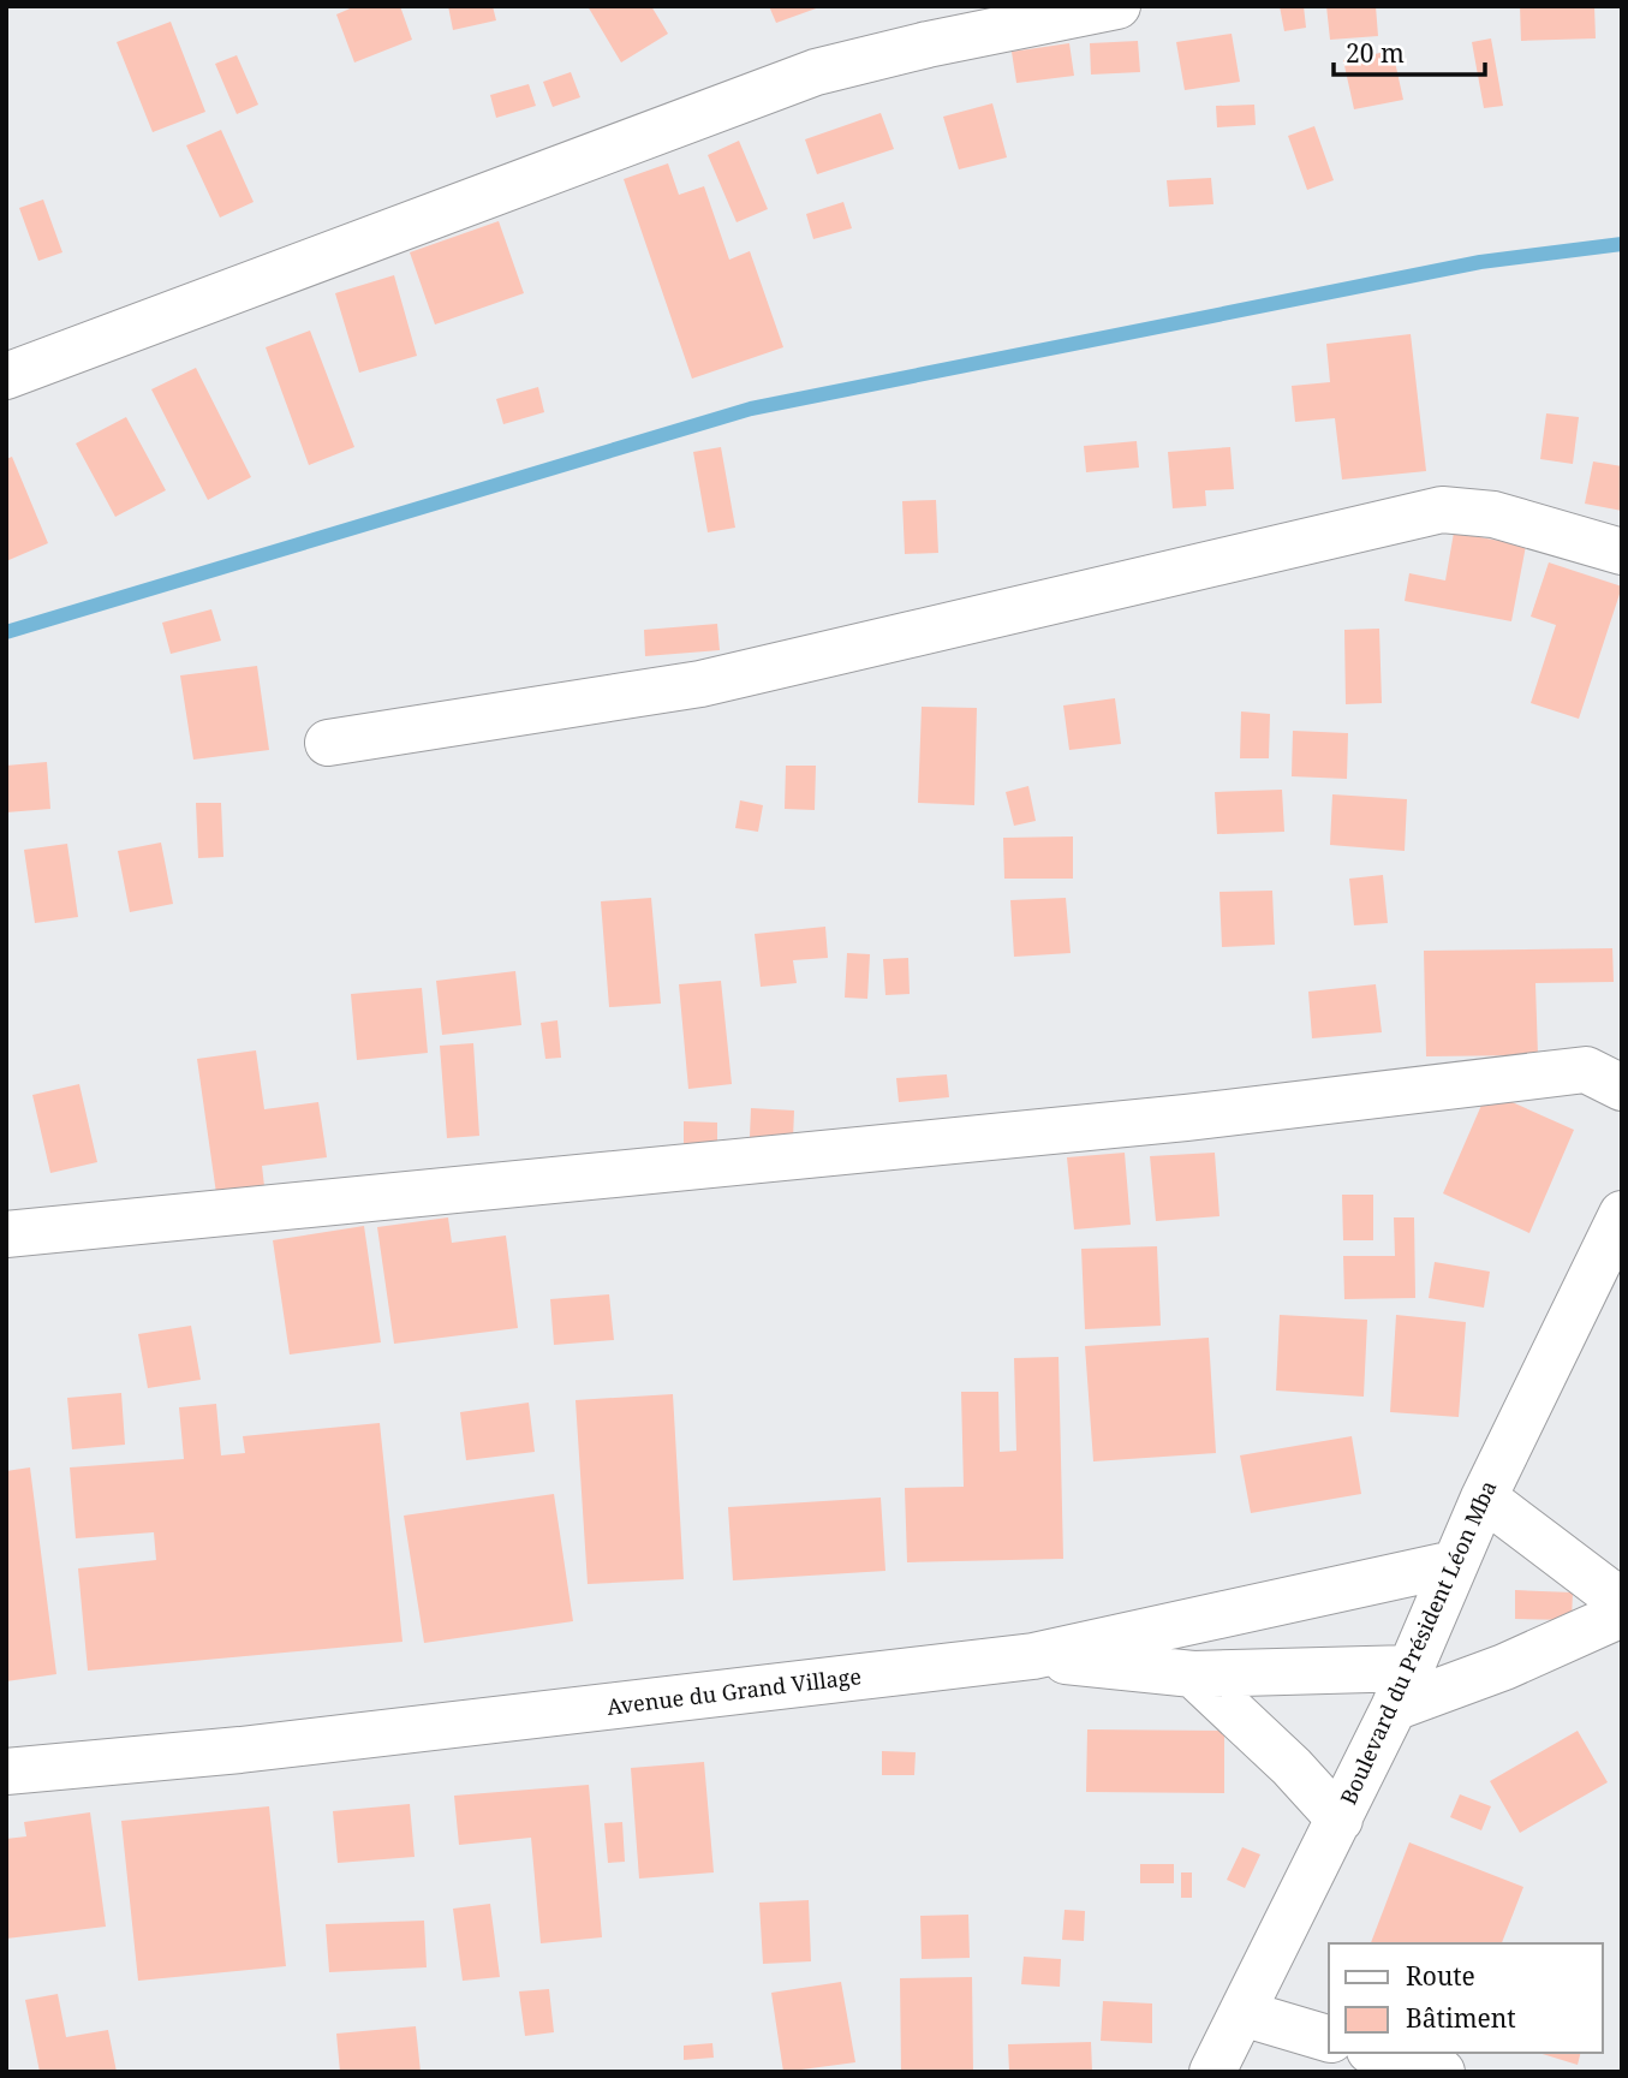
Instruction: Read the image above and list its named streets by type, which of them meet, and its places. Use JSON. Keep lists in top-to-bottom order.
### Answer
{
  "streets": {
    "street": ["Boulevard du Président Léon Mba", "Avenue du Grand Village"]
  },
  "crossings": [
    ["Boulevard du Président Léon Mba", "Avenue du Grand Village"]
  ],
  "legend": ["Route", "Bâtiment"],
  "scale_bar": "20 m"
}
